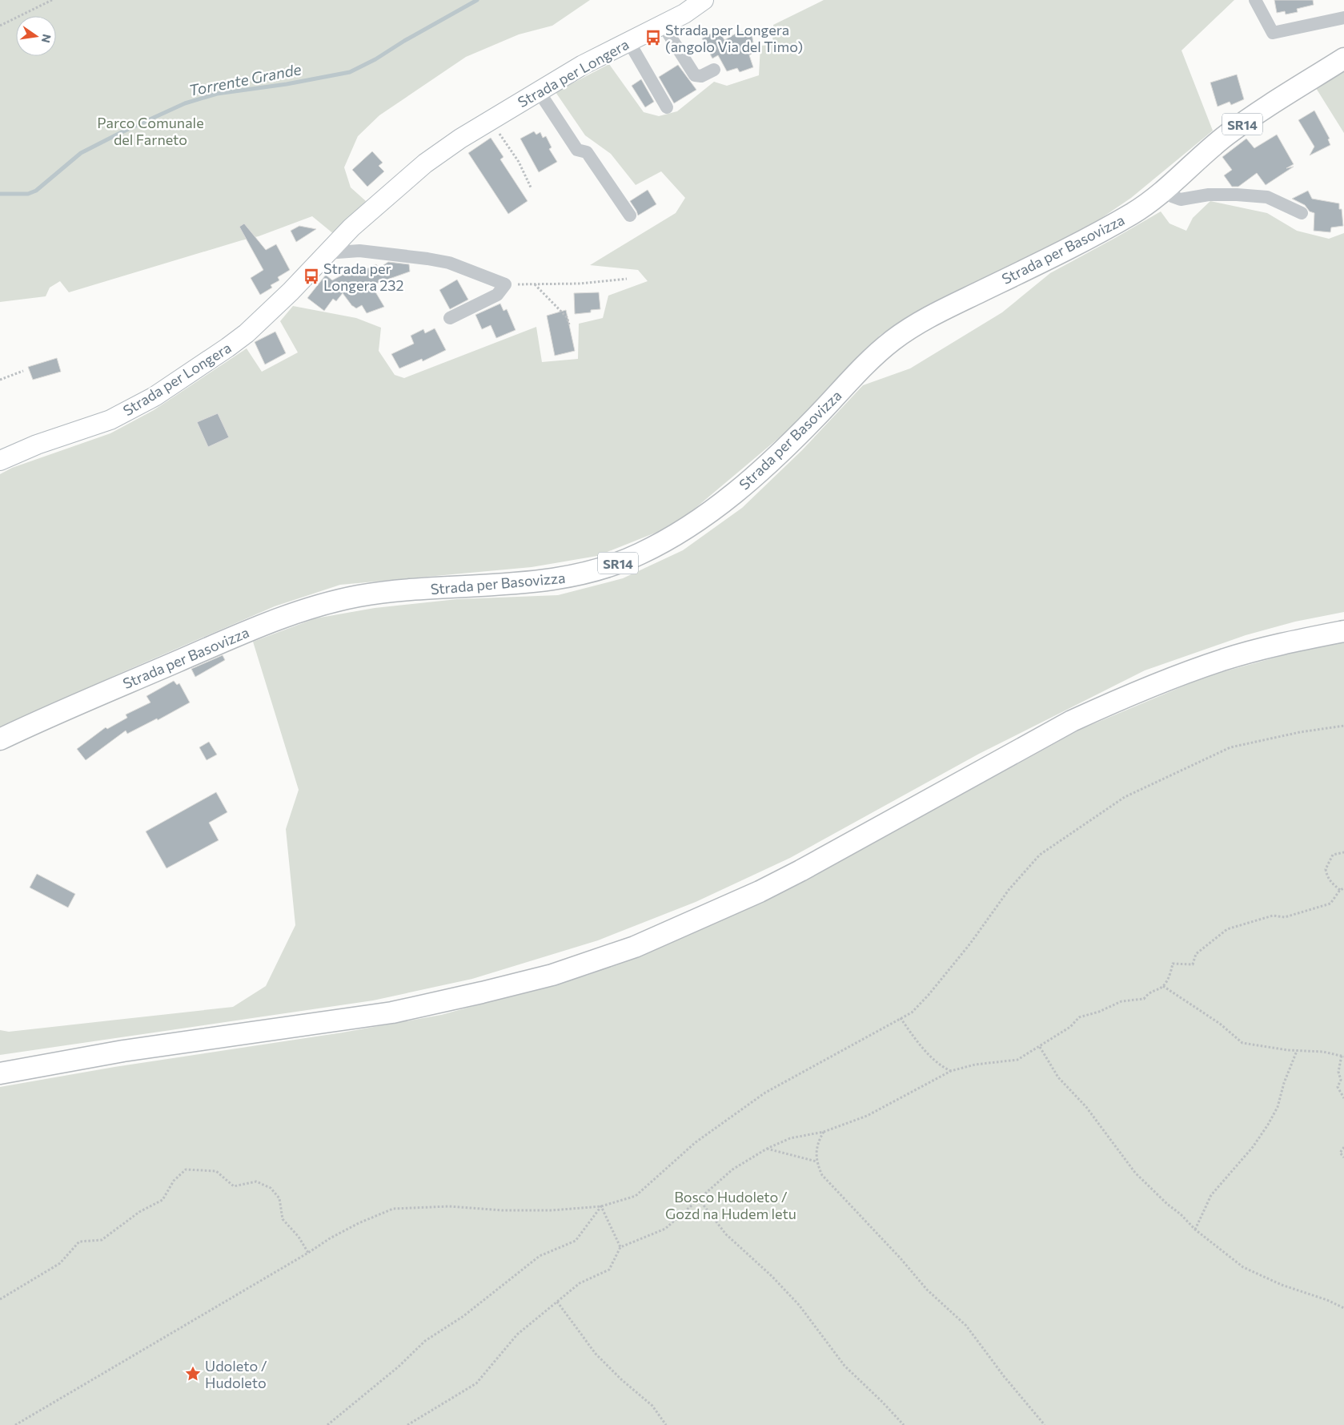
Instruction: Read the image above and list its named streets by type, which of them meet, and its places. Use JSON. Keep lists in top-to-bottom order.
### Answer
{
  "streets": {
    "main road": ["SR14", "Strada per Basovizza"],
    "street": ["Strada per Longera"]
  },
  "water": ["Torrente Grande"],
  "parks": ["Parco Comunale del Farneto", "Bosco Hudoleto / Gozd na Hudem letu"],
  "places": {
    "bus stop": ["Strada per Longera (angolo Via del Timo)", "Strada per Longera 232"],
    "place": ["Udoleto / Hudoleto"]
  },
  "north": "right"
}
